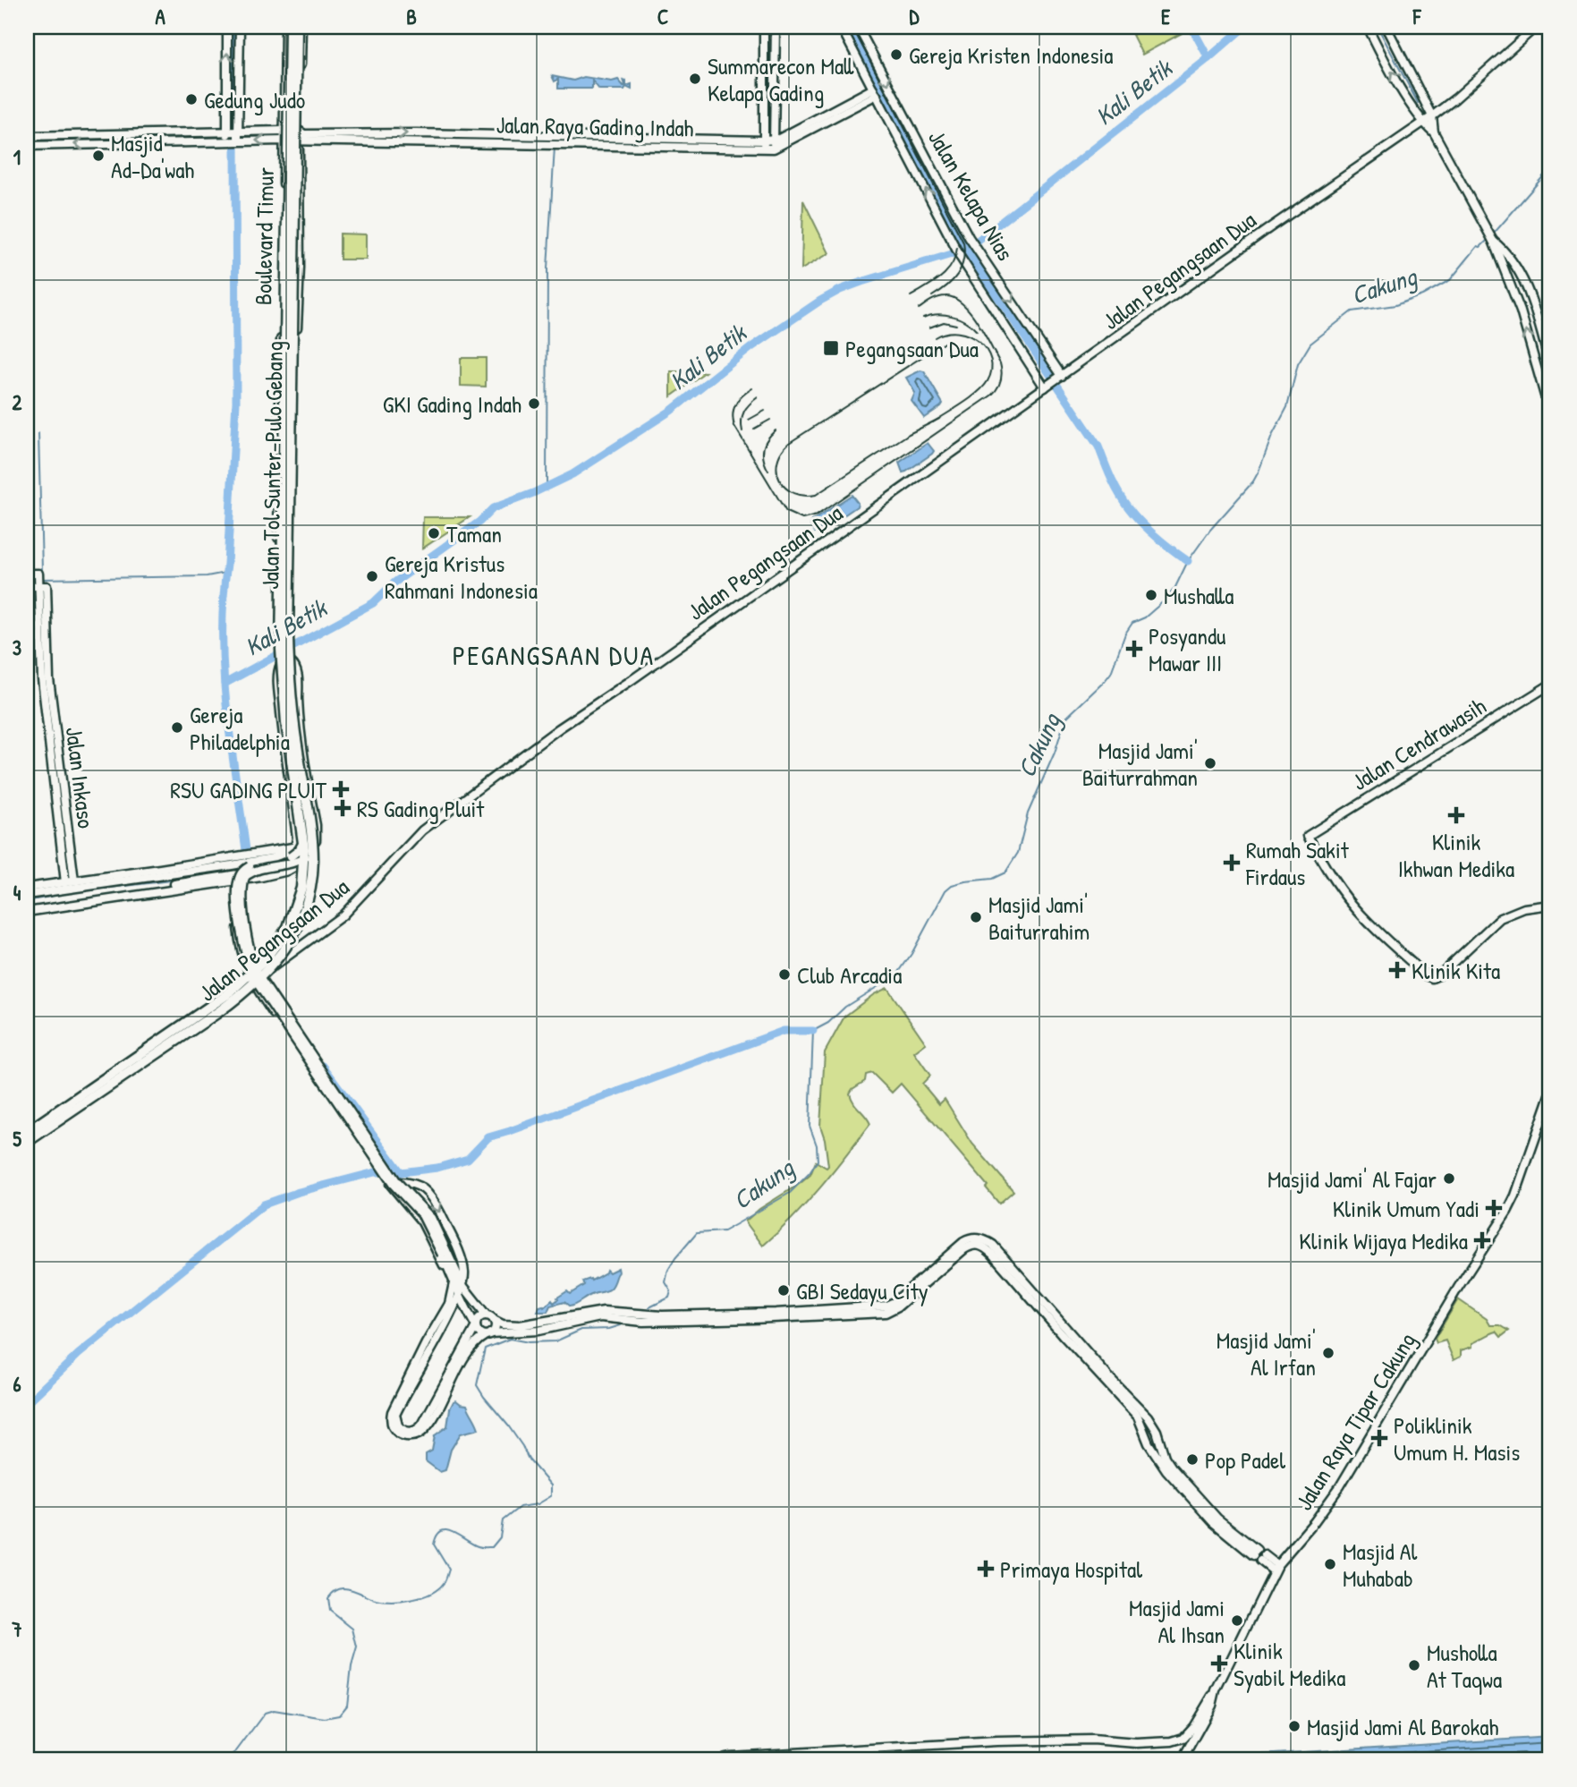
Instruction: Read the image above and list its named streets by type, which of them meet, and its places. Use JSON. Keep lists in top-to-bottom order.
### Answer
{
  "streets": {
    "highway": ["Jalan Tol Sunter–Pulo Gebang"],
    "street": [
      "Jalan Raya Gading Indah",
      "Jalan Kelapa Nias",
      "Boulevard Timur",
      "Jalan Pegangsaan Dua",
      "Jalan Cendrawasih",
      "Jalan Inkaso",
      "Jalan Raya Tipar Cakung"
    ]
  },
  "crossings": [
    ["Jalan Raya Gading Indah", "Jalan Kelapa Nias"],
    ["Jalan Raya Gading Indah", "Boulevard Timur"],
    ["Jalan Kelapa Nias", "Jalan Pegangsaan Dua"],
    ["Boulevard Timur", "Jalan Tol Sunter–Pulo Gebang"],
    ["Jalan Pegangsaan Dua", "Jalan Tol Sunter–Pulo Gebang"]
  ],
  "districts": ["PEGANGSAAN DUA"],
  "water": ["Kali Betik", "Cakung"],
  "places": {
    "other": [
      "Gereja Kristen Indonesia",
      "Summarecon Mall Kelapa Gading",
      "Gedung Judo",
      "Masjid Ad-Da'wah",
      "GKI Gading Indah",
      "Taman",
      "Gereja Kristus Rahmani Indonesia",
      "Mushalla",
      "Gereja Philadelphia",
      "Masjid Jami' Baiturrahman",
      "Masjid Jami' Baiturrahim",
      "Club Arcadia",
      "Masjid Jami' Al Fajar",
      "GBI Sedayu City",
      "Masjid Jami' Al Irfan",
      "Pop Padel",
      "Masjid Al Muhabab",
      "Masjid Jami Al Ihsan",
      "Musholla At Taqwa",
      "Masjid Jami Al Barokah"
    ],
    "transit": ["Pegangsaan Dua"],
    "health": [
      "Posyandu Mawar III",
      "RSU GADING PLUIT",
      "RS Gading Pluit",
      "Klinik Ikhwan Medika",
      "Rumah Sakit Firdaus",
      "Klinik Kita",
      "Klinik Umum Yadi",
      "Klinik Wijaya Medika",
      "Poliklinik Umum H. Masis",
      "Primaya Hospital",
      "Klinik Syabil Medika"
    ]
  },
  "grid": {
    "columns": [
      "A",
      "B",
      "C",
      "D",
      "E",
      "F"
    ],
    "rows": [
      "1",
      "2",
      "3",
      "4",
      "5",
      "6",
      "7"
    ]
  }
}
